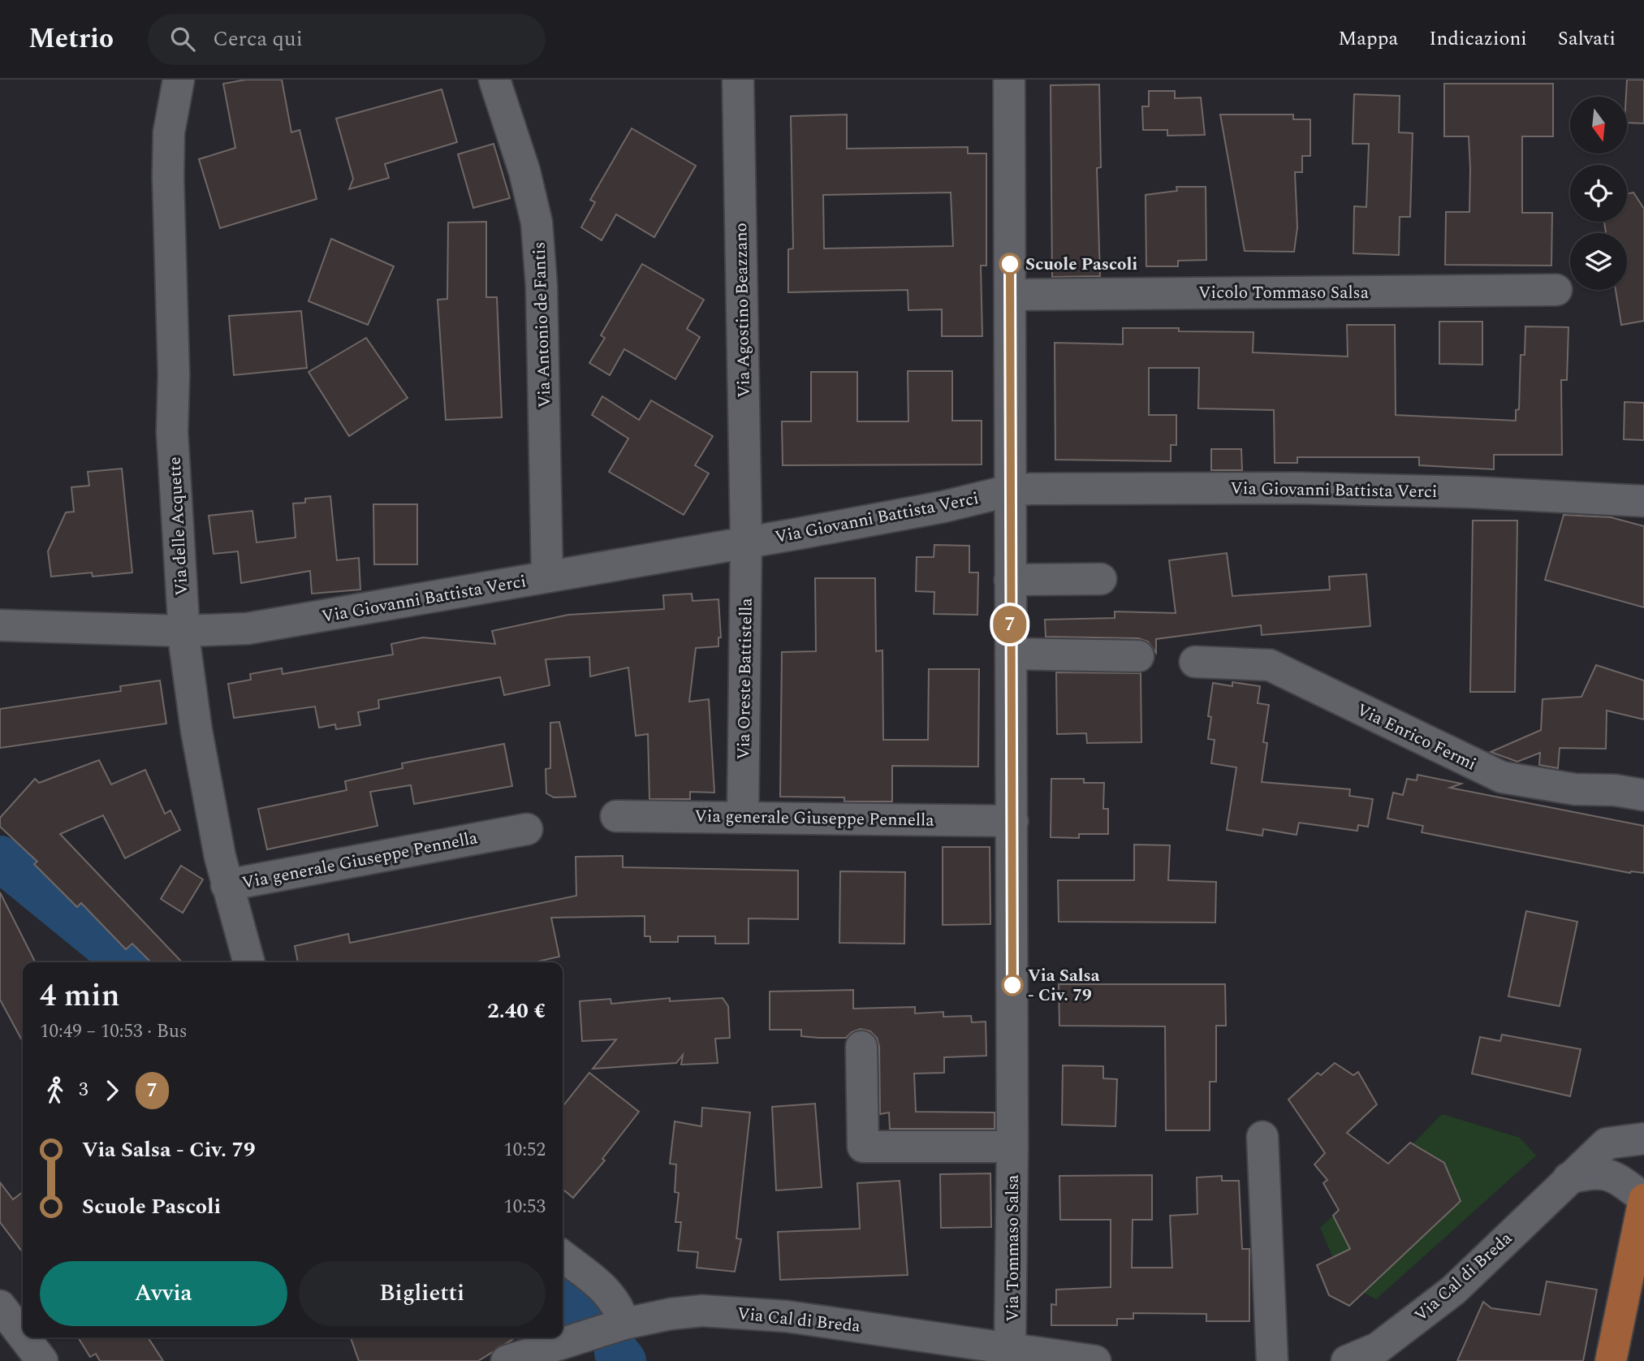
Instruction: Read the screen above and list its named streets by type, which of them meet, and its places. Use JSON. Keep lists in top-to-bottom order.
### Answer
{
  "streets": {
    "street": [
      "Vicolo Tommaso Salsa",
      "Via Agostino Beazzano",
      "Via Antonio de Fantis",
      "Via Giovanni Battista Verci",
      "Via delle Acquette",
      "Via Oreste Battistella",
      "Via Enrico Fermi",
      "Via generale Giuseppe Pennella",
      "Via Tommaso Salsa",
      "Via Cal di Breda"
    ]
  },
  "crossings": [
    ["Vicolo Tommaso Salsa", "Via Tommaso Salsa"],
    ["Via Agostino Beazzano", "Via Giovanni Battista Verci"],
    ["Via Agostino Beazzano", "Via Oreste Battistella"],
    ["Via Antonio de Fantis", "Via Giovanni Battista Verci"],
    ["Via Giovanni Battista Verci", "Via delle Acquette"],
    ["Via Giovanni Battista Verci", "Via Oreste Battistella"],
    ["Via Giovanni Battista Verci", "Via Tommaso Salsa"],
    ["Via delle Acquette", "Via generale Giuseppe Pennella"],
    ["Via Oreste Battistella", "Via generale Giuseppe Pennella"],
    ["Via generale Giuseppe Pennella", "Via Tommaso Salsa"],
    ["Via Tommaso Salsa", "Via Cal di Breda"]
  ],
  "places": ["Scuole Pascoli", "Via Salsa - Civ. 79"],
  "lines": ["bus line 7"],
  "north": "bottom",
  "page": {
    "header": "Metrio",
    "search": "Cerca qui",
    "nav": ["Mappa", "Indicazioni", "Salvati"],
    "on_map": "7",
    "heading": ["4 min", "10:49 – 10:53 · Bus", "2.40 €"],
    "legs": ["3", "7"],
    "list": [
      {
        "name": "Via Salsa - Civ. 79",
        "value": "10:52"
      },
      {
        "name": "Scuole Pascoli",
        "value": "10:53"
      }
    ],
    "buttons": ["Avvia", "Biglietti"]
  }
}
